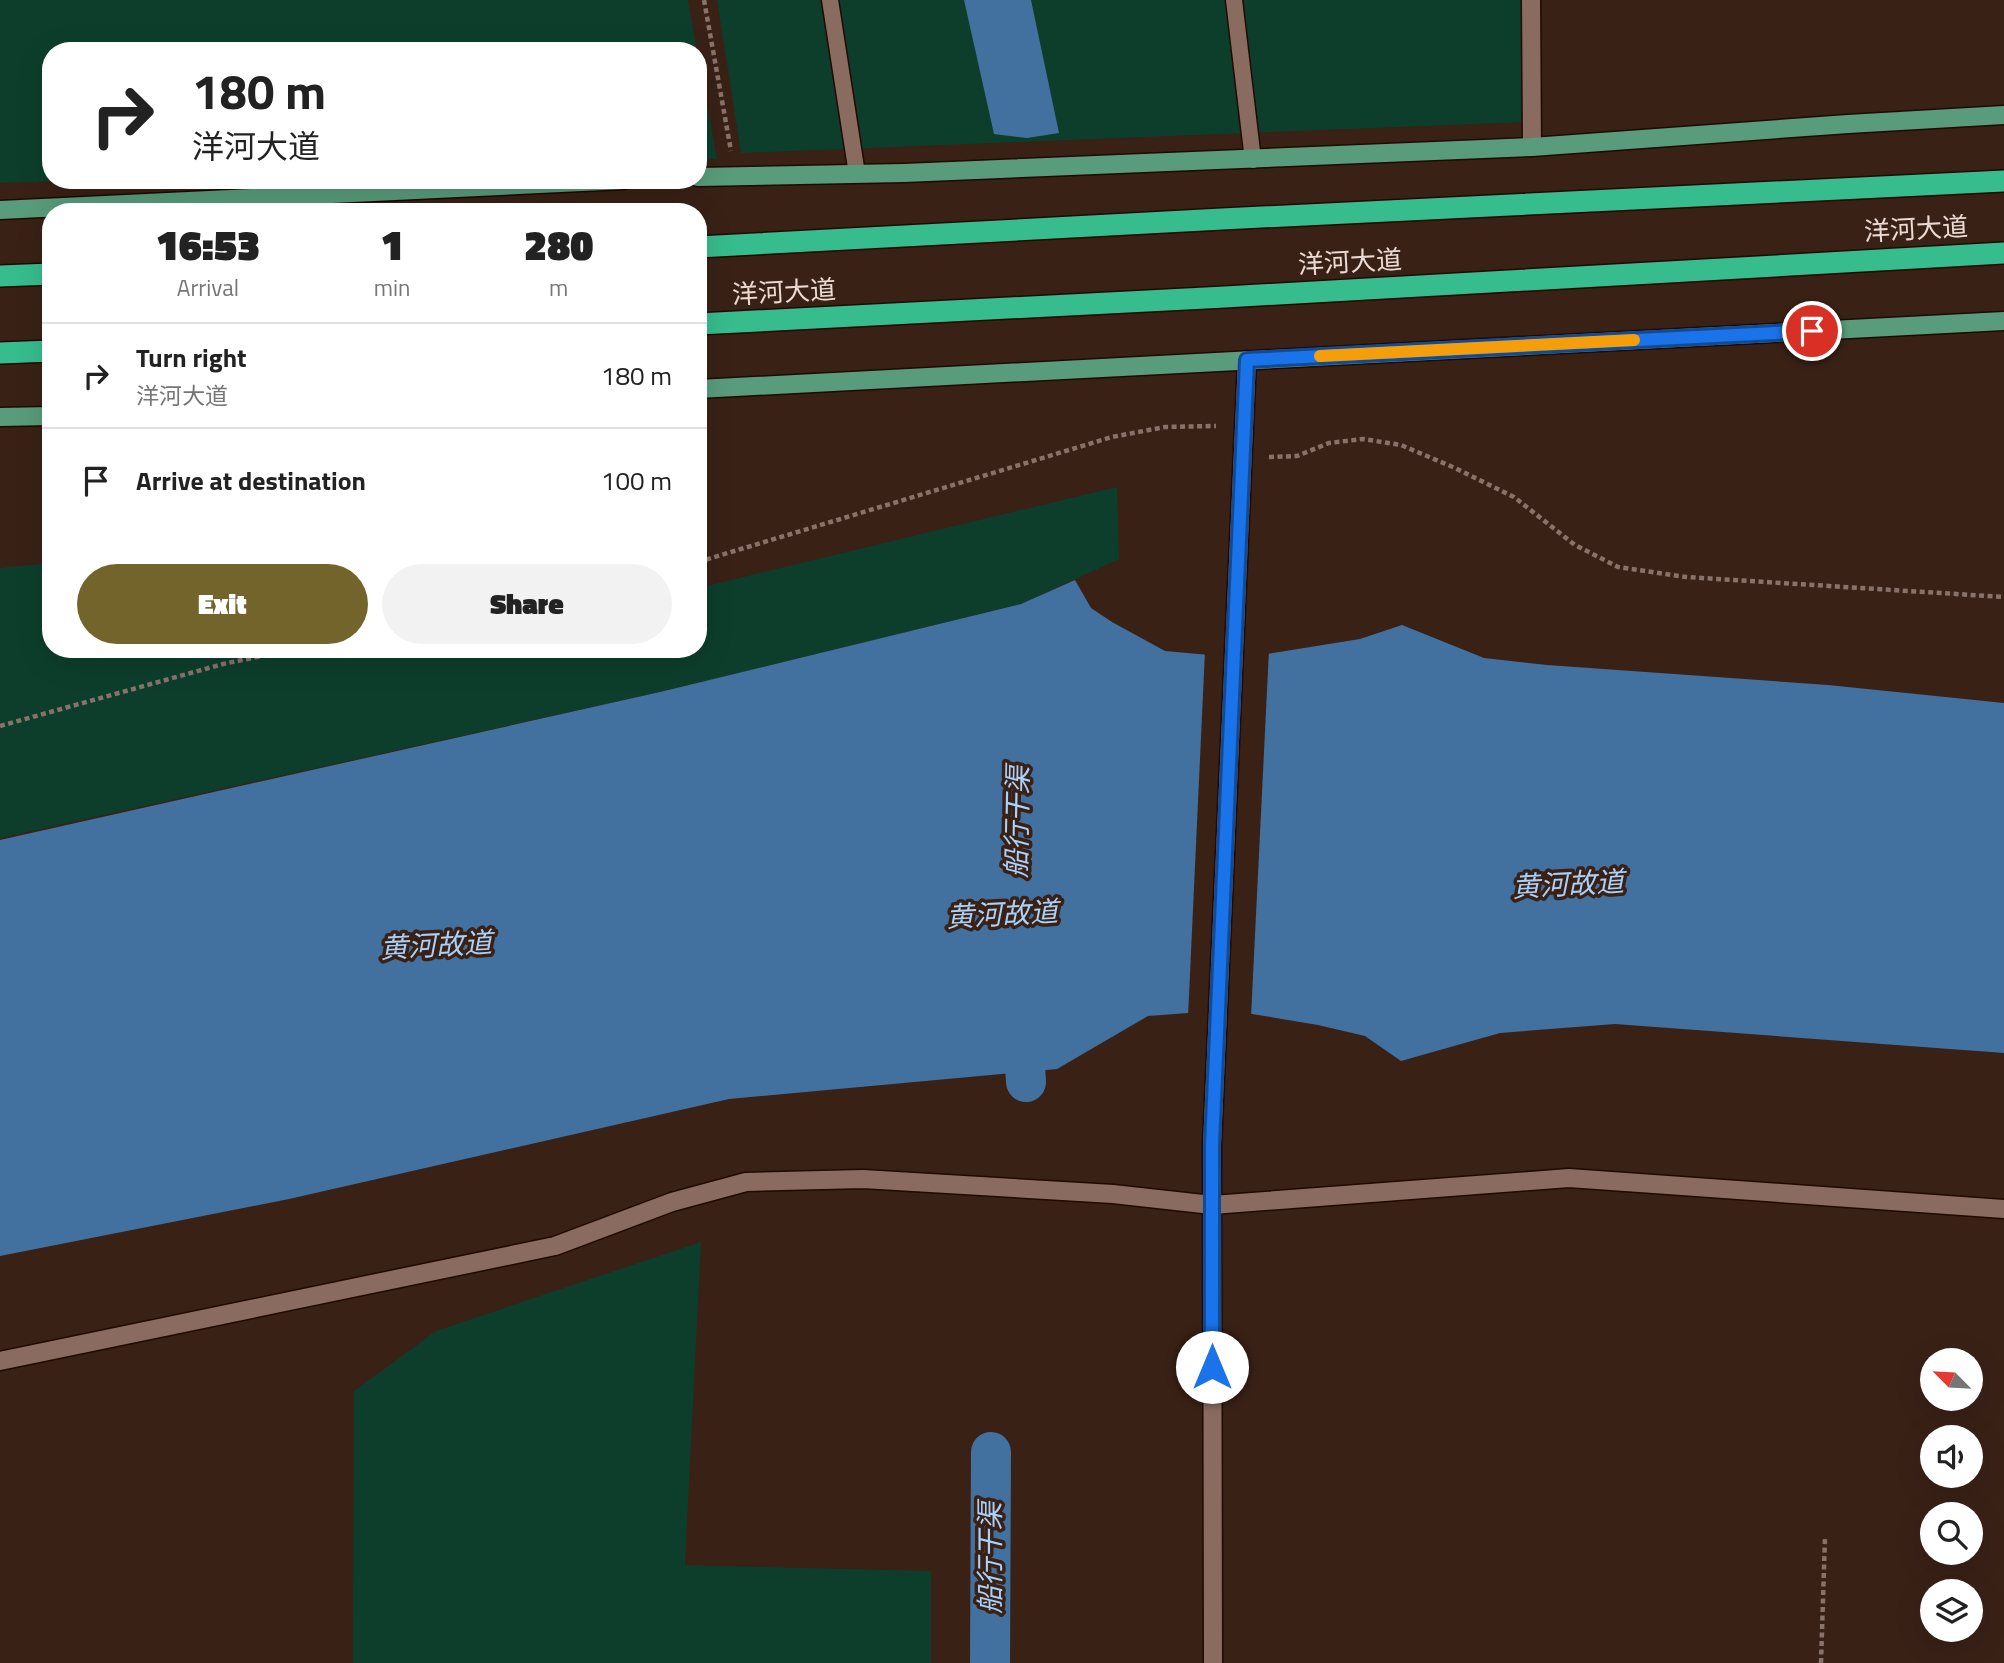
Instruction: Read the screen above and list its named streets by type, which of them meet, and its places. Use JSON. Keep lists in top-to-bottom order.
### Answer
{
  "streets": {
    "highway": ["洋河大道"]
  },
  "water": ["船行干渠", "黄河故道"],
  "north": "top left",
  "page": {
    "turn": ["180 m", "洋河大道"],
    "eta": [
      "16:53",
      "Arrival",
      "1",
      "min",
      "280",
      "m"
    ],
    "list": [
      {
        "name": "Turn right",
        "note": "洋河大道",
        "value": "180 m"
      },
      {
        "name": "Arrive at destination",
        "value": "100 m"
      }
    ],
    "buttons": ["Exit", "Share"]
  }
}
